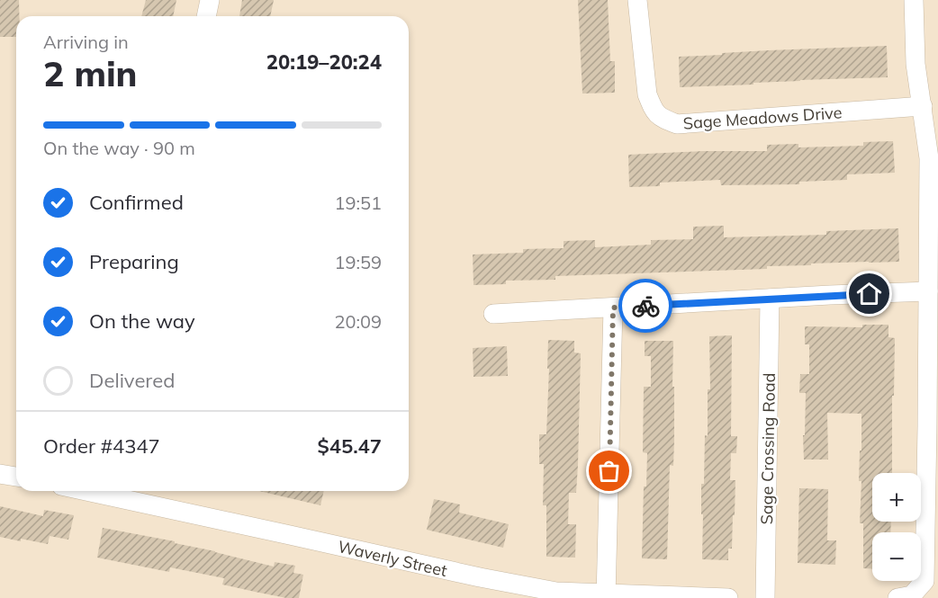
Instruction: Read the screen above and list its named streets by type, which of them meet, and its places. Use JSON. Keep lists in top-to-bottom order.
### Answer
{
  "streets": {
    "street": ["Sage Meadows Drive", "Sage Crossing Road", "Waverly Street"]
  },
  "page": {
    "heading": ["2 min", "Arriving in", "20:19–20:24"],
    "panel": ["Order #4347", "$45.47"],
    "bar": "On the way · 90 m",
    "list": [
      ["Confirmed", "19:51"],
      ["Preparing", "19:59"],
      ["On the way", "20:09"],
      "Delivered"
    ],
    "map_buttons": ["+", "−"]
  }
}
